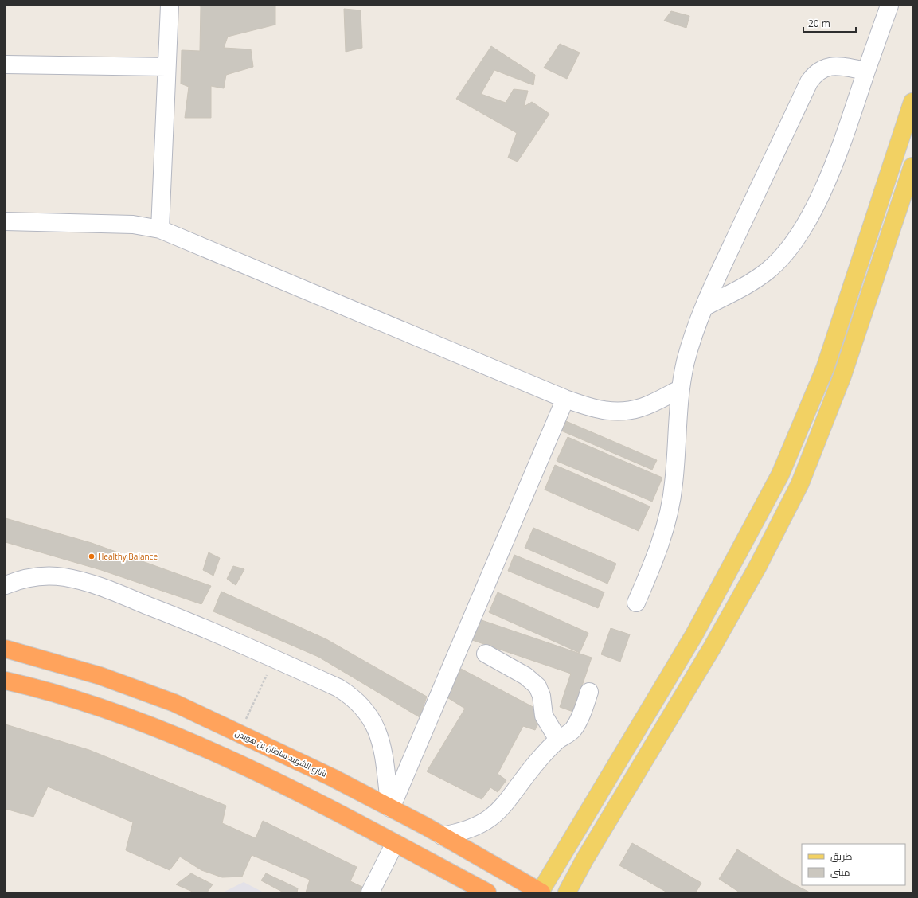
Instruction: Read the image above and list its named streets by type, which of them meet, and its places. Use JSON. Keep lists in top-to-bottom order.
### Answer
{
  "streets": {
    "highway": ["شارع الشهيد سلطان بن هويدن"]
  },
  "places": ["Healthy Balance"],
  "legend": ["طريق", "مبنى"],
  "scale_bar": "20 m"
}
